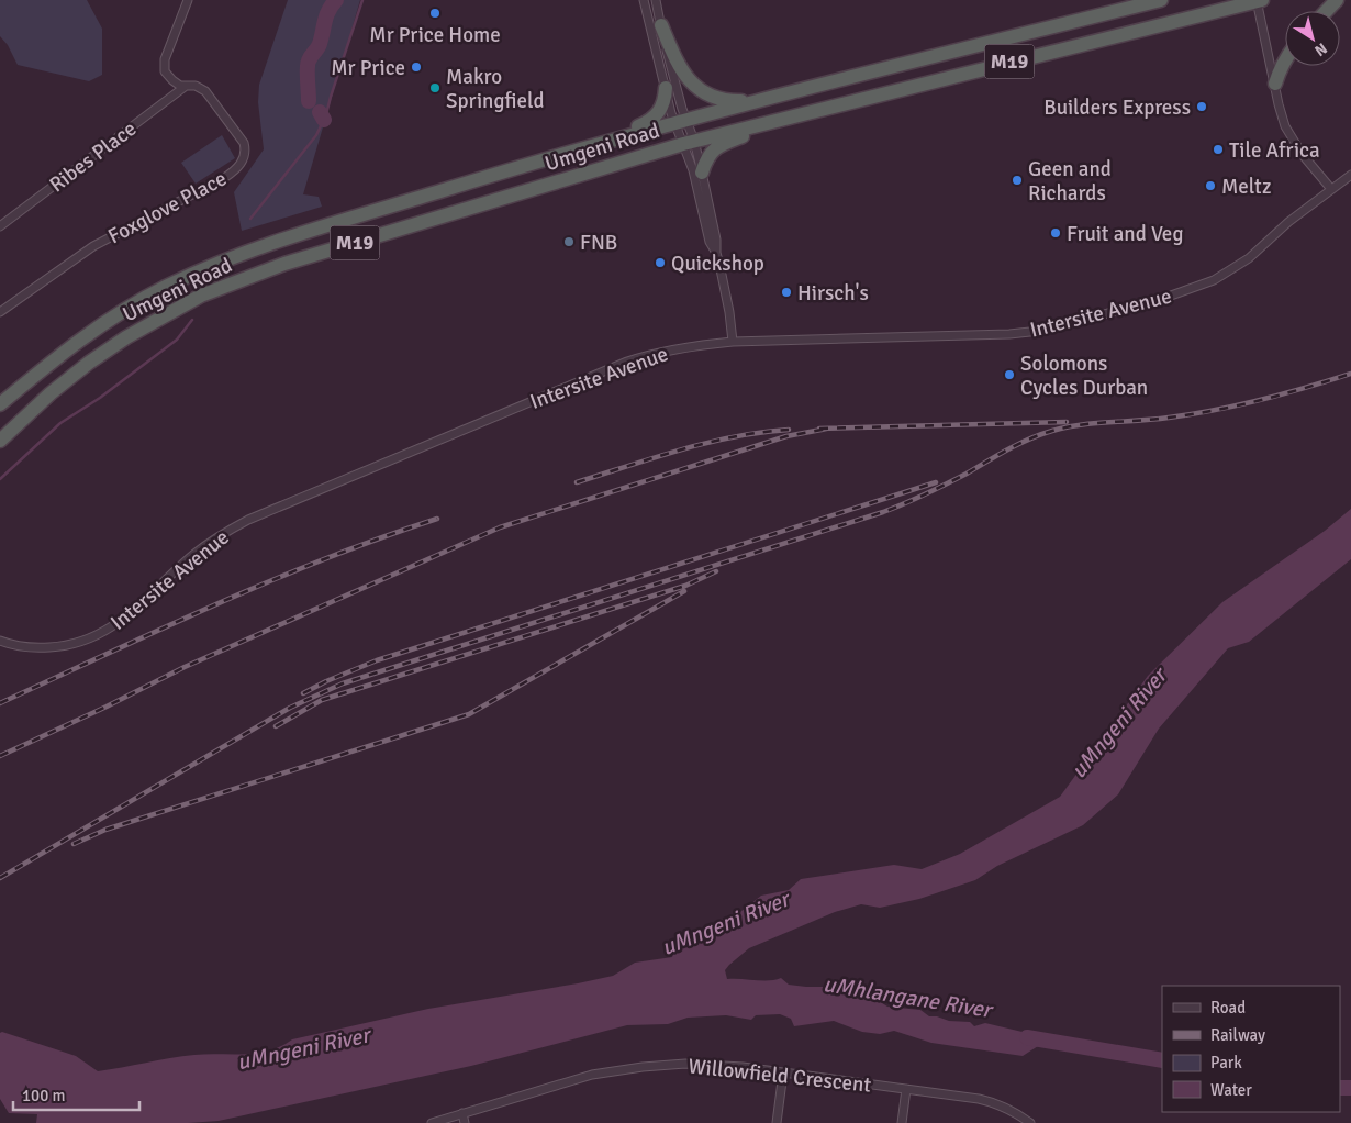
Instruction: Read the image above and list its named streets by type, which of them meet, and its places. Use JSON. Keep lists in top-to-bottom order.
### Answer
{
  "streets": {
    "highway": ["M19", "Umgeni Road"],
    "street": [
      "Ribes Place",
      "Foxglove Place",
      "Intersite Avenue",
      "Willowfield Crescent"
    ]
  },
  "crossings": [
    ["Ribes Place", "Foxglove Place"]
  ],
  "water": ["uMngeni River", "uMhlangane River"],
  "places": [
    "Mr Price Home",
    "Mr Price",
    "Makro Springfield",
    "Builders Express",
    "Tile Africa",
    "Geen and Richards",
    "Meltz",
    "Fruit and Veg",
    "FNB",
    "Quickshop",
    "Hirsch's",
    "Solomons Cycles Durban"
  ],
  "legend": [
    "Road",
    "Railway",
    "Park",
    "Water"
  ],
  "scale_bar": "100 m",
  "north": "bottom right"
}
